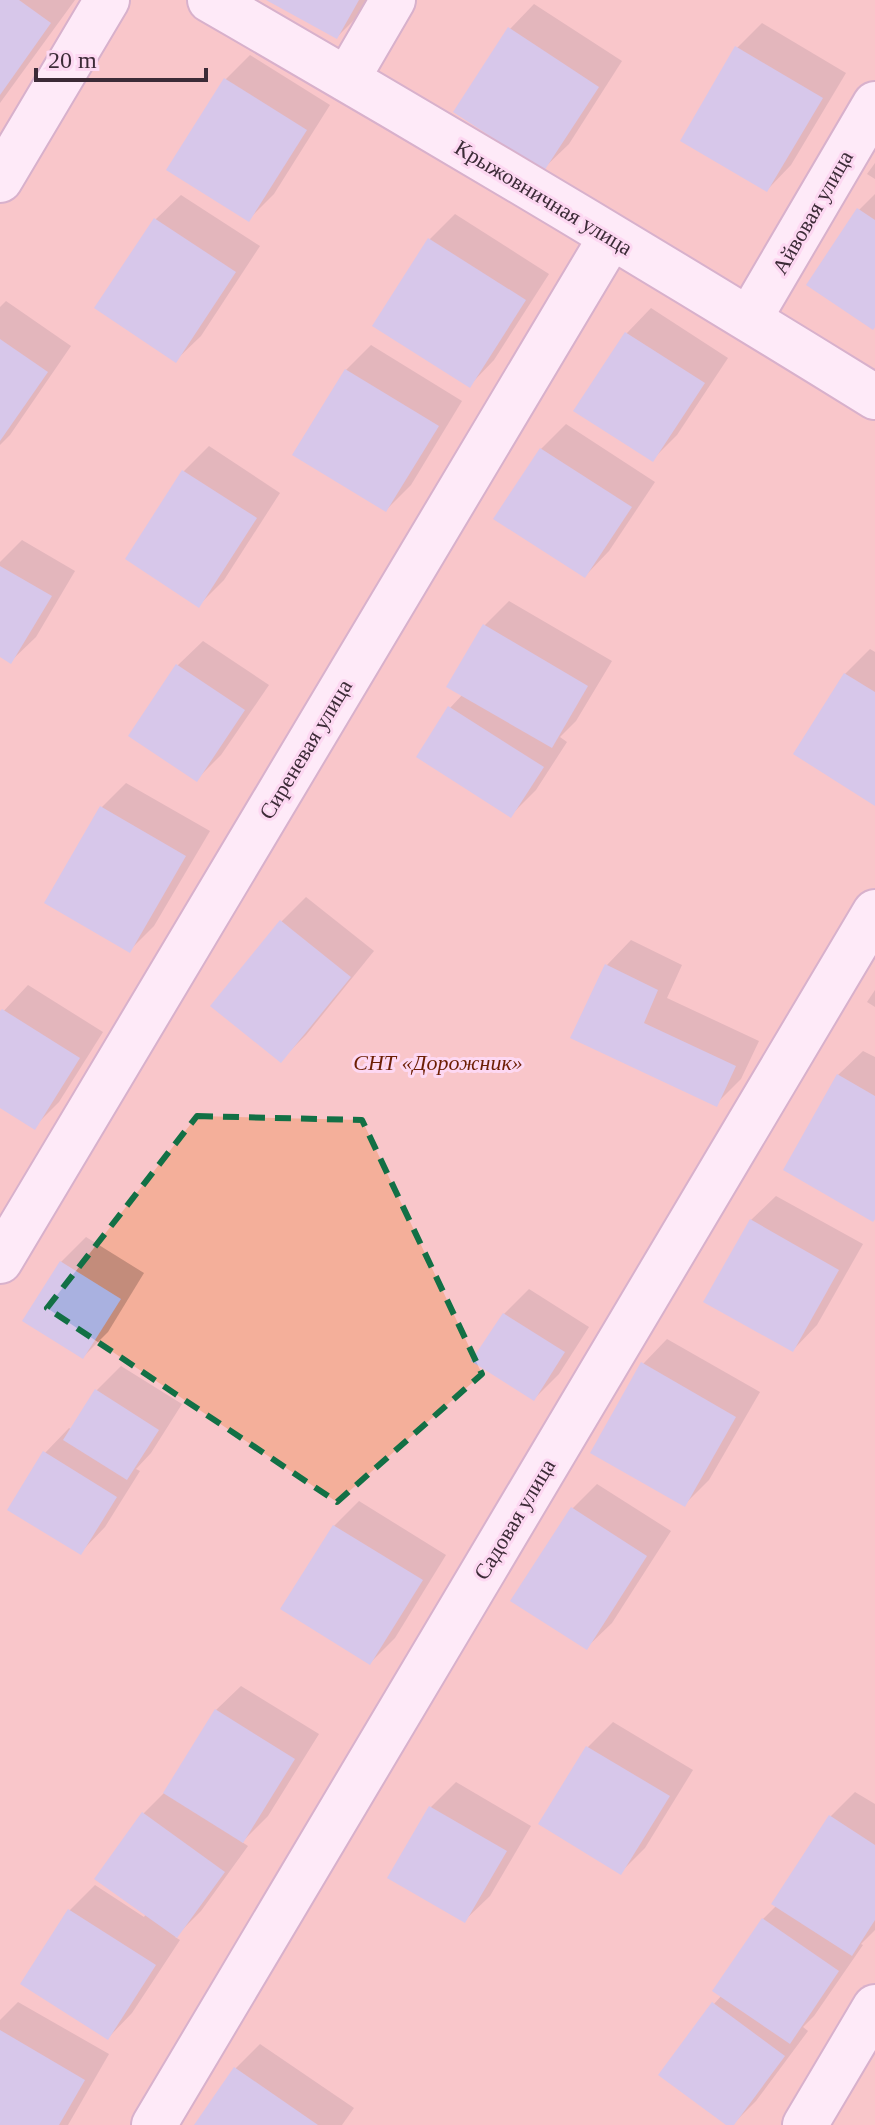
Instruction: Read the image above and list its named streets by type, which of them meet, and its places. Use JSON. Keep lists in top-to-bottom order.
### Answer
{
  "streets": {
    "street": [
      "Крыжовничная улица",
      "Айвовая улица",
      "Сиреневая улица",
      "Садовая улица"
    ]
  },
  "crossings": [
    ["Крыжовничная улица", "Айвовая улица"],
    ["Крыжовничная улица", "Сиреневая улица"]
  ],
  "parks": ["СНТ «Дорожник»"],
  "scale_bar": "20 m"
}
